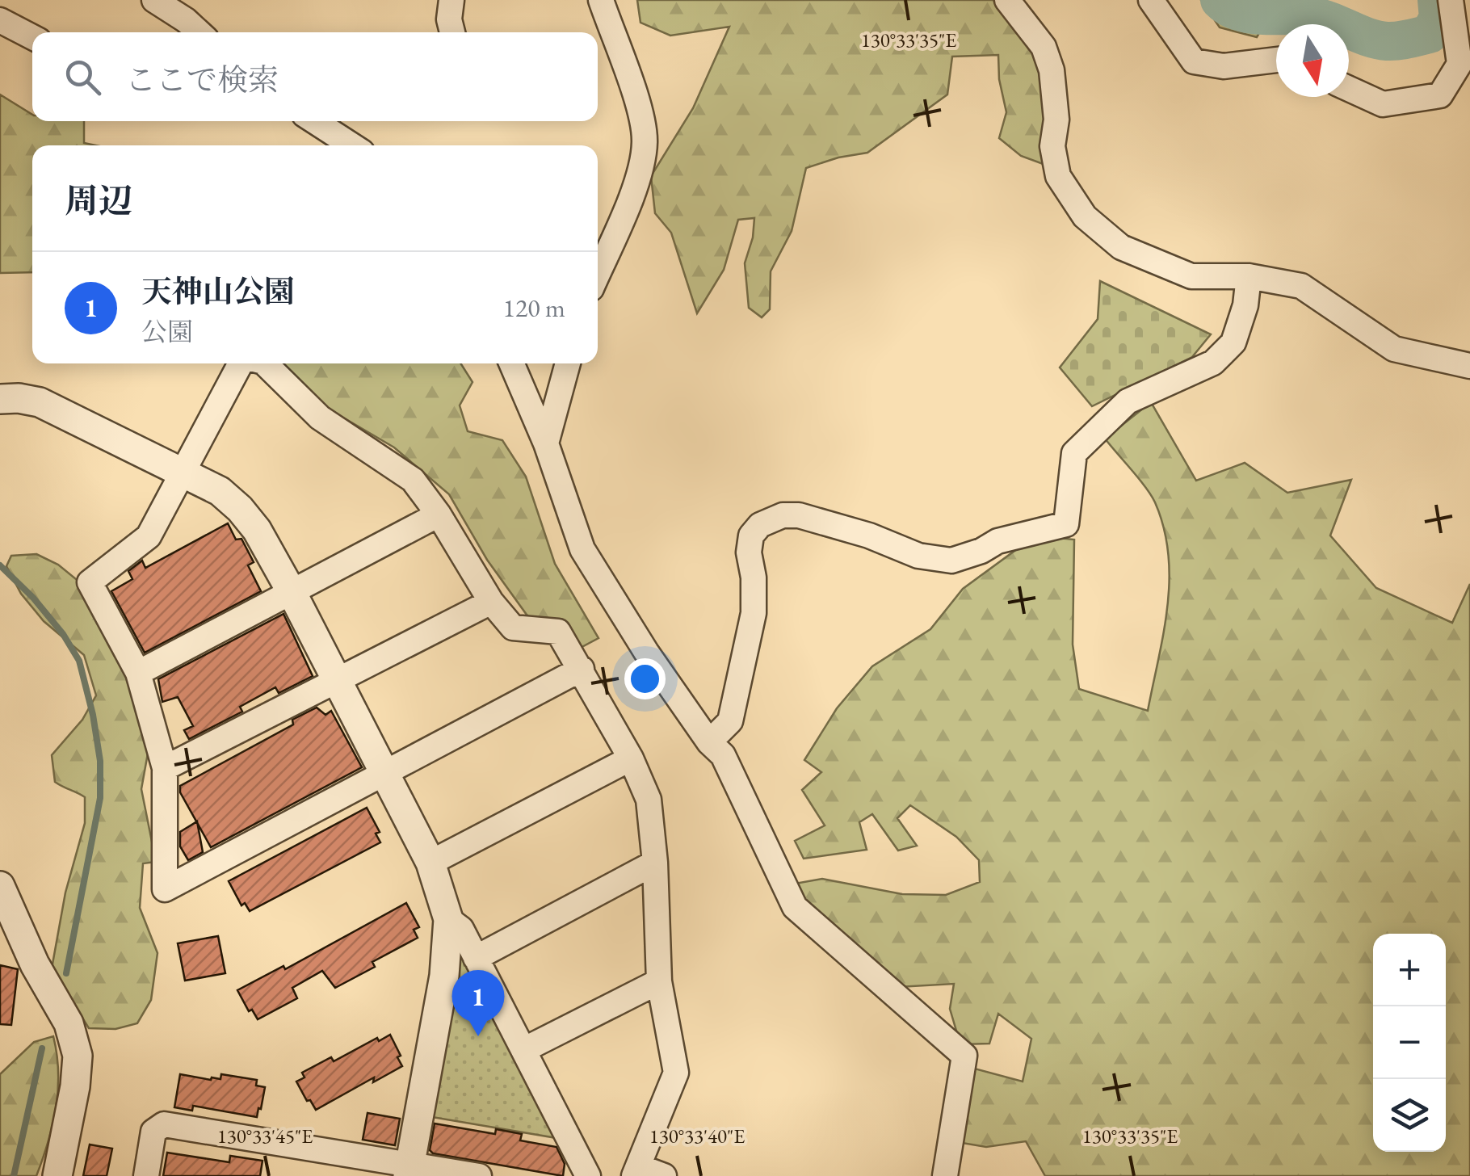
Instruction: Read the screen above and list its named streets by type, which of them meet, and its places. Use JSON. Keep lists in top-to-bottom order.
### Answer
{
  "north": "bottom",
  "page": {
    "search": "ここで検索",
    "heading": "周辺",
    "list": [
      {
        "mark": "1",
        "name": "天神山公園",
        "note": "公園",
        "value": "120 m"
      }
    ],
    "map_buttons": ["+", "−"],
    "pins": "1"
  },
  "coordinates": ["130°33'35\"E", "130°33'45\"E", "130°33'40\"E"]
}
